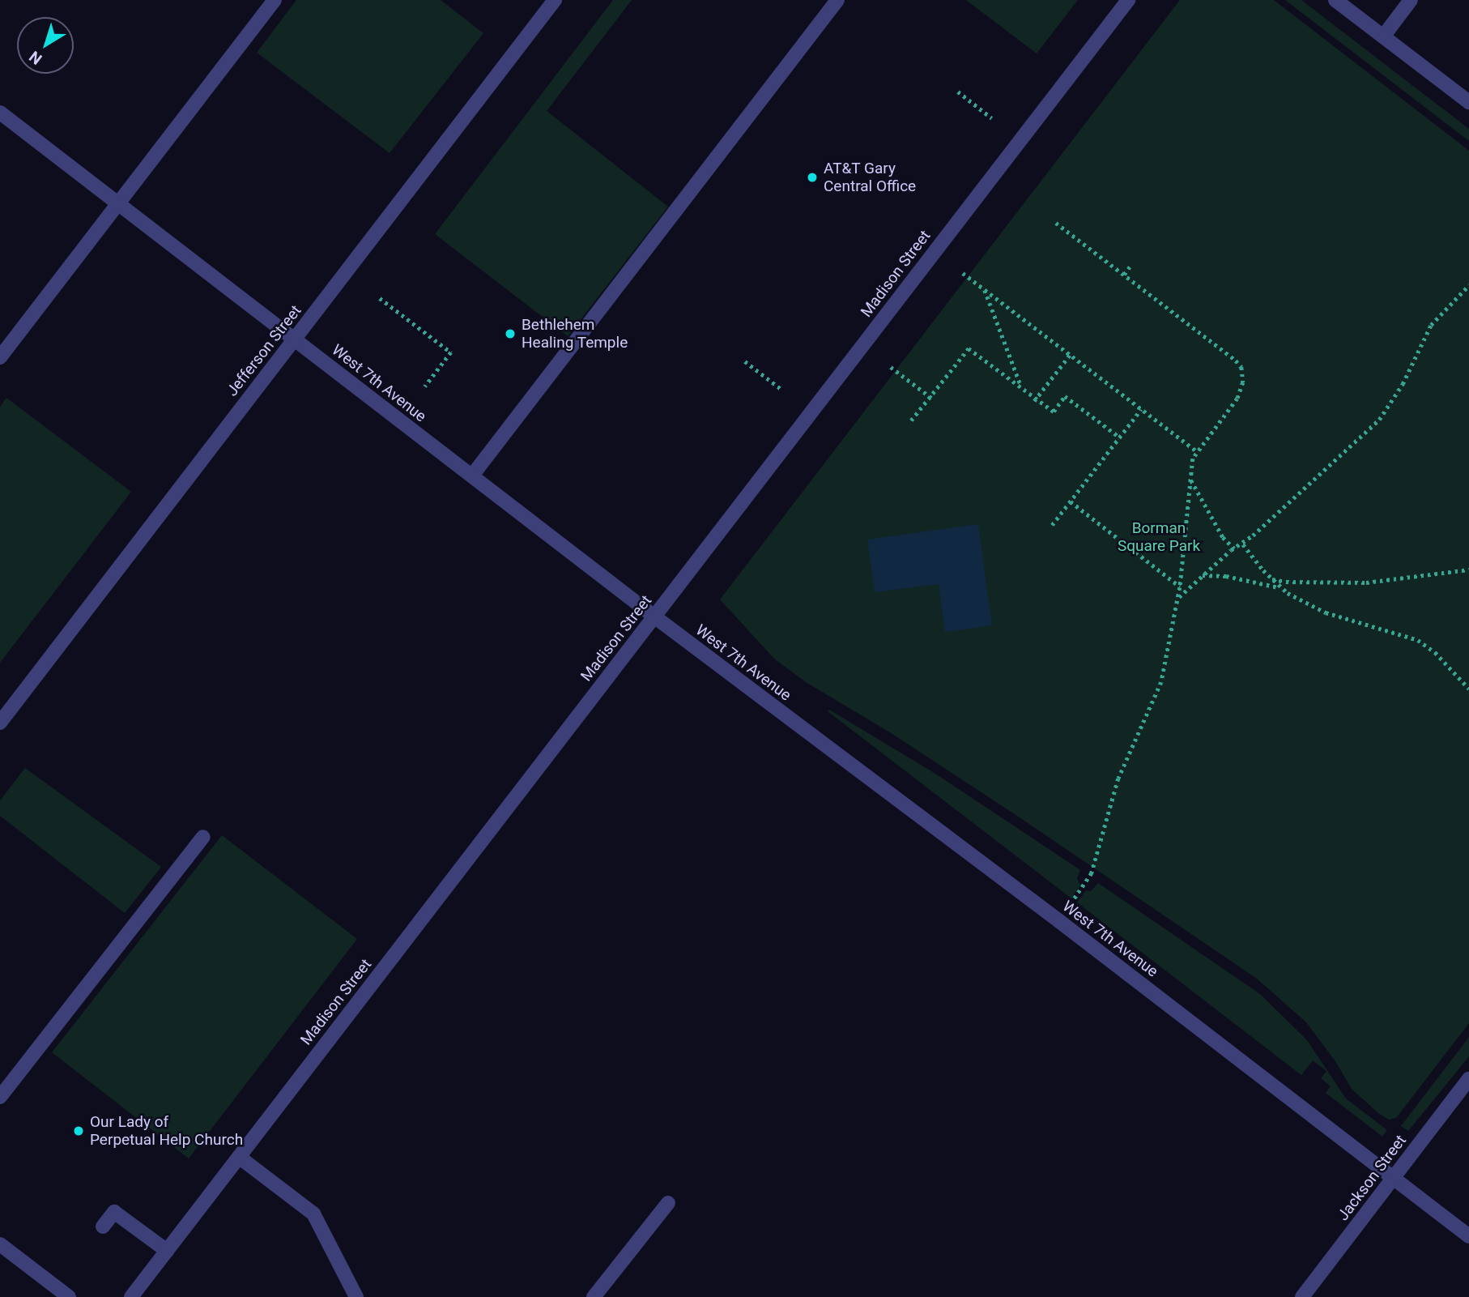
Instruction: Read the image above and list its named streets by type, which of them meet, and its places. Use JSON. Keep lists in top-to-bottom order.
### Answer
{
  "streets": {
    "street": [
      "Madison Street",
      "Jefferson Street",
      "West 7th Avenue",
      "Jackson Street"
    ]
  },
  "crossings": [
    ["Madison Street", "West 7th Avenue"],
    ["Jefferson Street", "West 7th Avenue"],
    ["West 7th Avenue", "Jackson Street"]
  ],
  "parks": ["Borman Square Park"],
  "places": ["AT&T Gary Central Office", "Bethlehem Healing Temple", "Our Lady of Perpetual Help Church"],
  "north": "bottom left"
}
